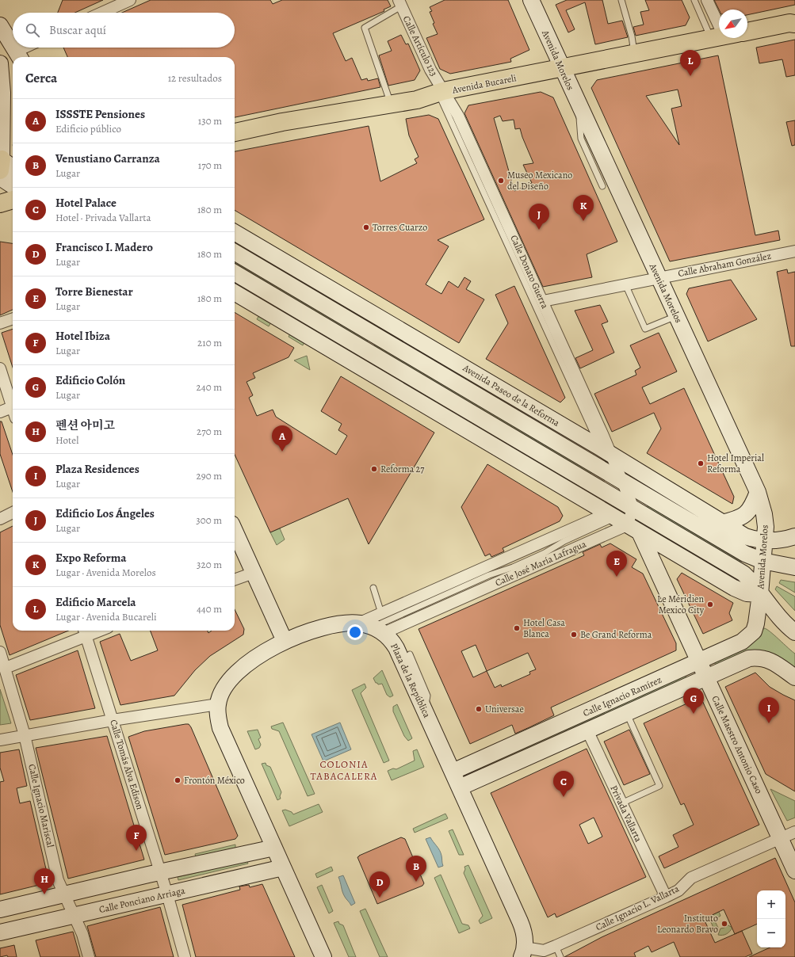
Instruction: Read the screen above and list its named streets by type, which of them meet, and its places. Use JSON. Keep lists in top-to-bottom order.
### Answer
{
  "streets": {
    "main road": [
      "Avenida Morelos",
      "Avenida Bucareli",
      "Avenida Paseo de la Reforma",
      "Plaza de la República",
      "Calle Ignacio Ramírez",
      "Calle Maestro Antonio Caso",
      "Calle Ponciano Arriaga"
    ],
    "street": [
      "Calle Artículo 123",
      "Calle Abraham González",
      "Calle Donato Guerra",
      "Calle José María Lafragua",
      "Calle Tomás Alva Edison",
      "Calle Ignacio Mariscal",
      "Privada Vallarta",
      "Calle Ignacio L. Vallarta"
    ]
  },
  "crossings": [
    ["Calle Artículo 123", "Avenida Bucareli"],
    ["Calle Artículo 123", "Calle Donato Guerra"],
    ["Avenida Morelos", "Avenida Bucareli"],
    ["Avenida Morelos", "Calle Abraham González"],
    ["Avenida Morelos", "Avenida Paseo de la Reforma"],
    ["Avenida Morelos", "Calle Ignacio Ramírez"],
    ["Avenida Bucareli", "Calle Donato Guerra"],
    ["Calle Abraham González", "Calle Donato Guerra"],
    ["Calle Donato Guerra", "Avenida Paseo de la Reforma"],
    ["Calle Donato Guerra", "Calle José María Lafragua"],
    ["Calle Donato Guerra", "Calle Maestro Antonio Caso"],
    ["Avenida Paseo de la Reforma", "Calle José María Lafragua"],
    ["Avenida Paseo de la Reforma", "Calle Ignacio Ramírez"],
    ["Avenida Paseo de la Reforma", "Calle Maestro Antonio Caso"],
    ["Calle José María Lafragua", "Plaza de la República"],
    ["Calle José María Lafragua", "Calle Maestro Antonio Caso"],
    ["Plaza de la República", "Calle Ignacio Ramírez"],
    ["Plaza de la República", "Calle Ignacio L. Vallarta"],
    ["Calle Ignacio Ramírez", "Calle Maestro Antonio Caso"],
    ["Calle Ignacio Ramírez", "Privada Vallarta"],
    ["Calle Maestro Antonio Caso", "Calle Ignacio L. Vallarta"],
    ["Calle Tomás Alva Edison", "Calle Ponciano Arriaga"],
    ["Calle Ignacio Mariscal", "Calle Ponciano Arriaga"],
    ["Privada Vallarta", "Calle Ignacio L. Vallarta"]
  ],
  "districts": ["COLONIA TABACALERA"],
  "places": [
    "Museo Mexicano del Diseño",
    "Torres Cuarzo",
    "Hotel Imperial Reforma",
    "Reforma 27",
    "Le Méridien Mexico City",
    "Hotel Casa Blanca",
    "Be Grand Reforma",
    "Universae",
    "Frontón México",
    "Instituto Leonardo Bravo"
  ],
  "north": "bottom left",
  "page": {
    "search": "Buscar aquí",
    "pins": [
      "L",
      "K",
      "J",
      "A",
      "E",
      "G",
      "I",
      "C",
      "F",
      "B",
      "H",
      "D"
    ],
    "heading": ["Cerca", "12 resultados"],
    "list": [
      {
        "mark": "A",
        "name": "ISSSTE Pensiones",
        "note": "Edificio público",
        "value": "130 m"
      },
      {
        "mark": "B",
        "name": "Venustiano Carranza",
        "note": "Lugar",
        "value": "170 m"
      },
      {
        "mark": "C",
        "name": "Hotel Palace",
        "note": "Hotel · Privada Vallarta",
        "value": "180 m"
      },
      {
        "mark": "D",
        "name": "Francisco I. Madero",
        "note": "Lugar",
        "value": "180 m"
      },
      {
        "mark": "E",
        "name": "Torre Bienestar",
        "note": "Lugar",
        "value": "180 m"
      },
      {
        "mark": "F",
        "name": "Hotel Ibiza",
        "note": "Lugar",
        "value": "210 m"
      },
      {
        "mark": "G",
        "name": "Edificio Colón",
        "note": "Lugar",
        "value": "240 m"
      },
      {
        "mark": "H",
        "name": "펜션 아미고",
        "note": "Hotel",
        "value": "270 m"
      },
      {
        "mark": "I",
        "name": "Plaza Residences",
        "note": "Lugar",
        "value": "290 m"
      },
      {
        "mark": "J",
        "name": "Edificio Los Ángeles",
        "note": "Lugar",
        "value": "300 m"
      },
      {
        "mark": "K",
        "name": "Expo Reforma",
        "note": "Lugar · Avenida Morelos",
        "value": "320 m"
      },
      {
        "mark": "L",
        "name": "Edificio Marcela",
        "note": "Lugar · Avenida Bucareli",
        "value": "440 m"
      }
    ],
    "map_buttons": ["+", "−"]
  }
}
